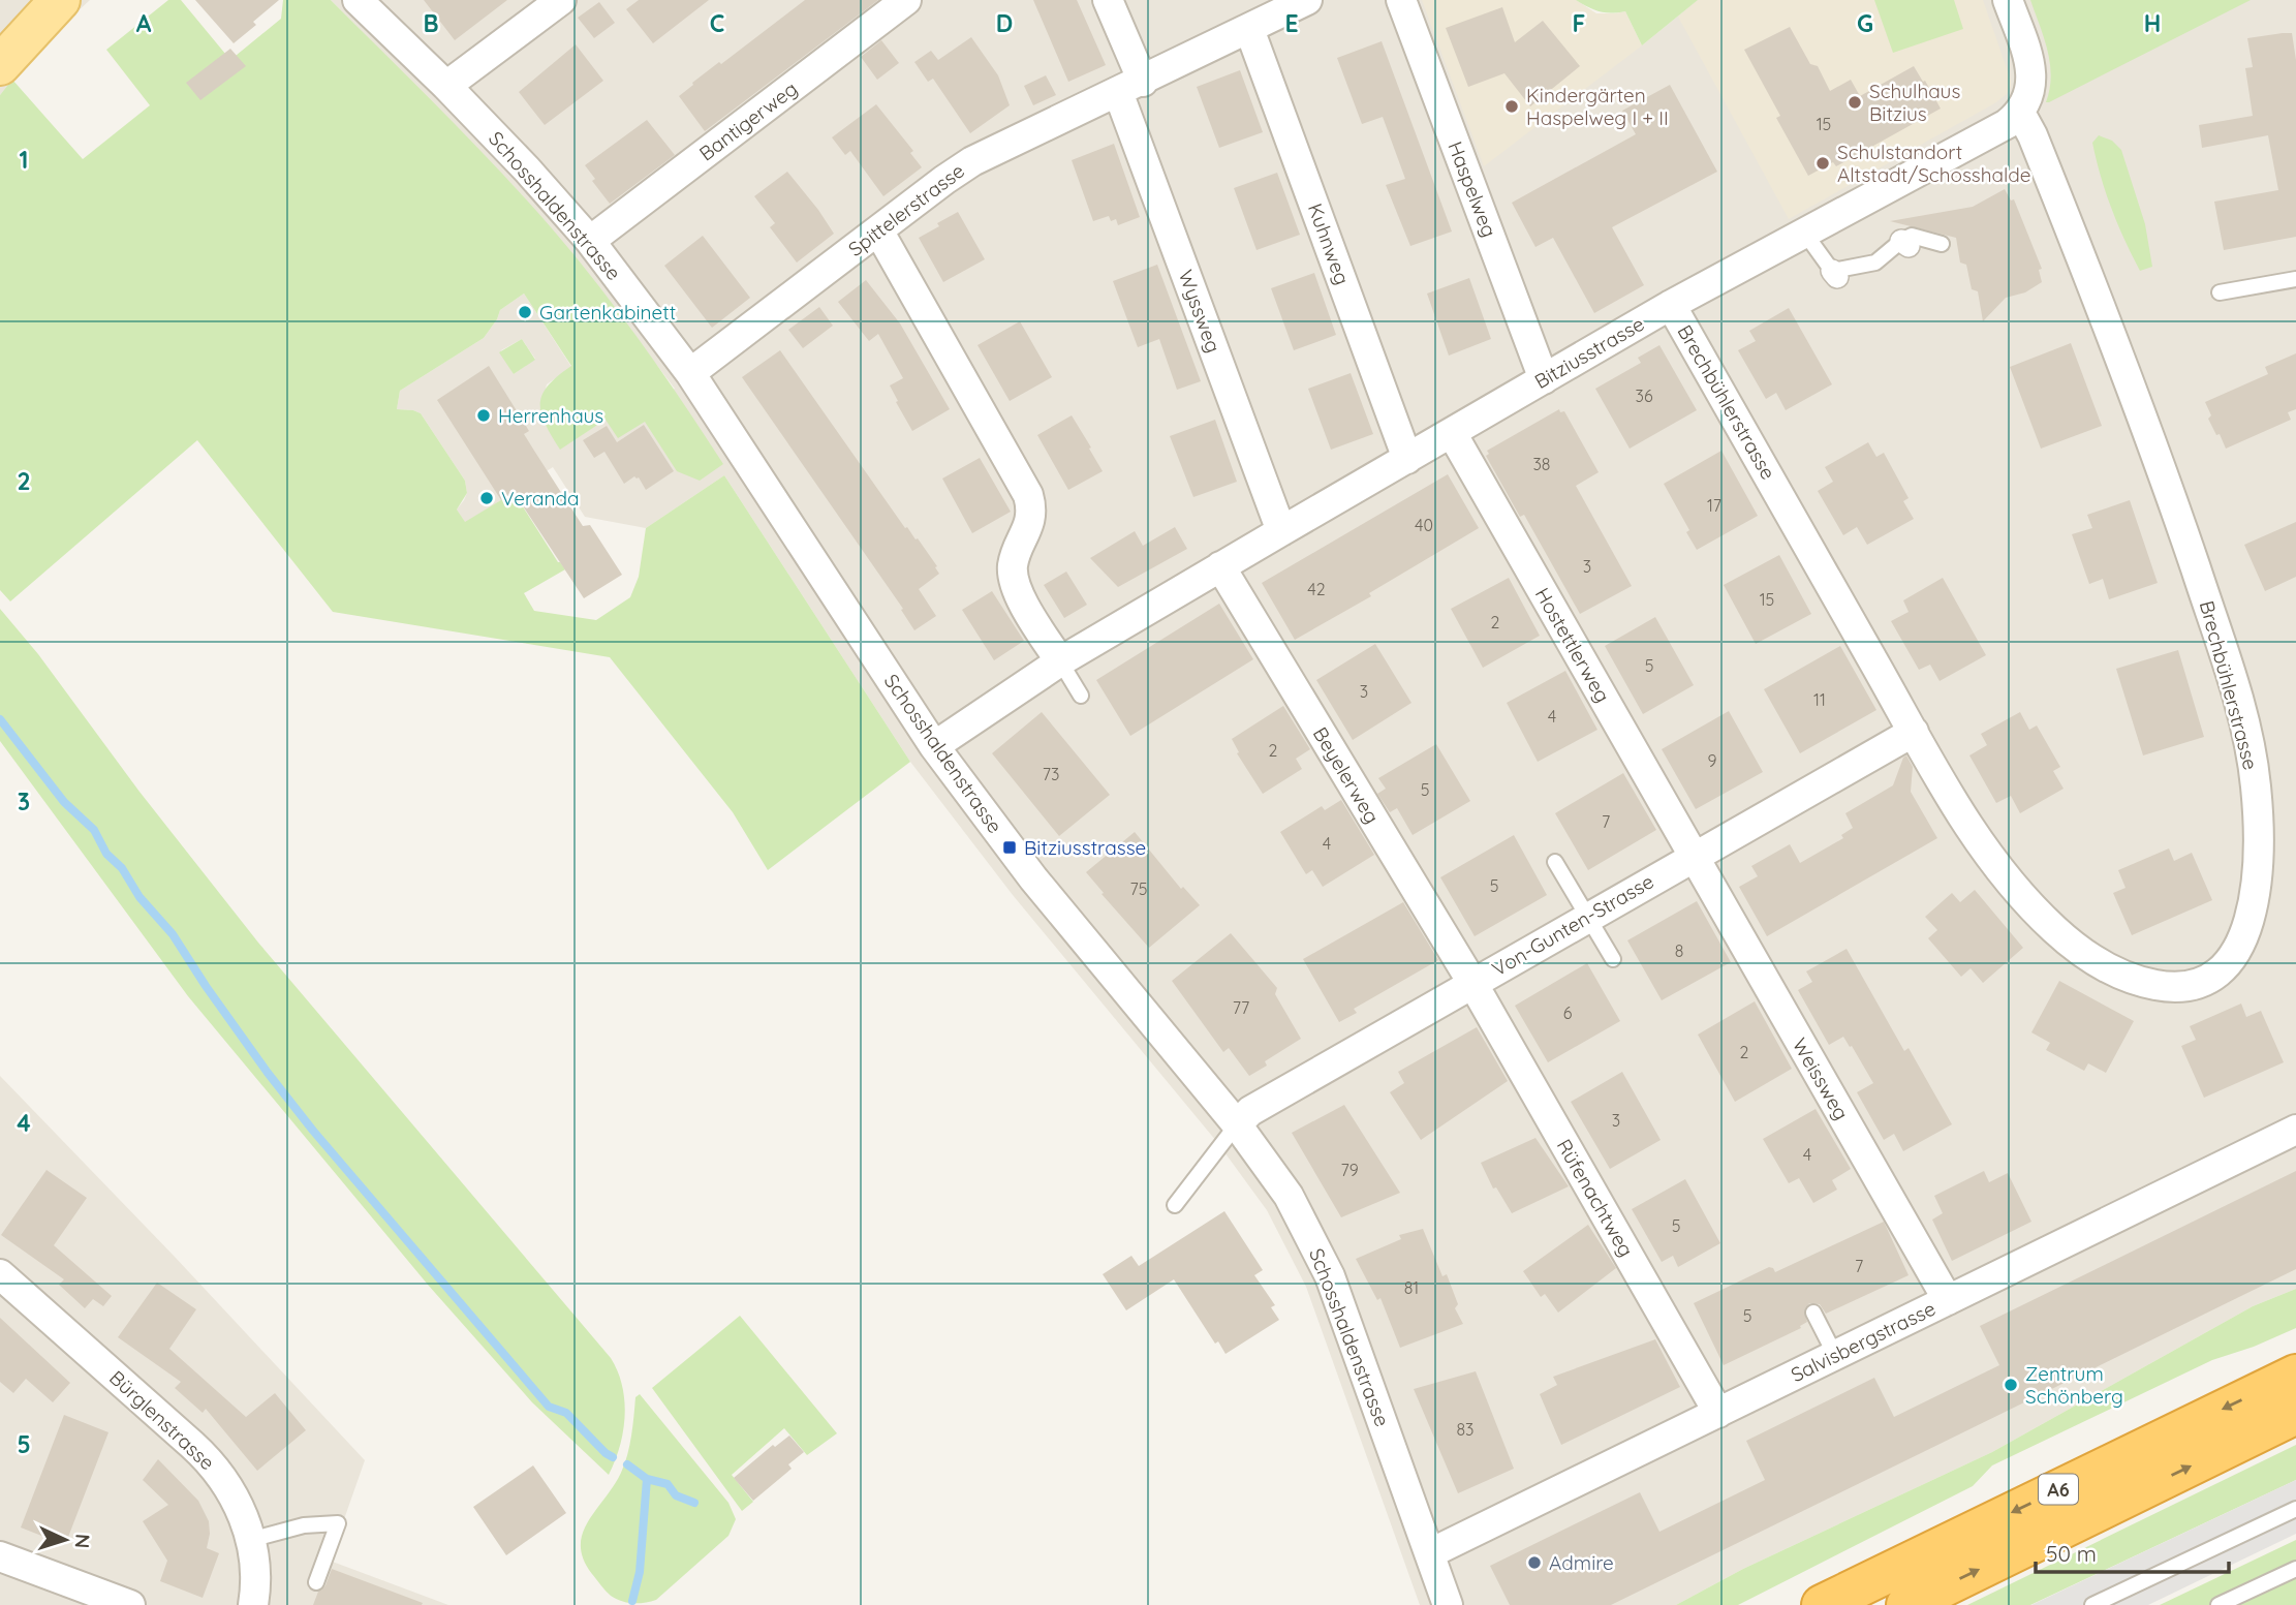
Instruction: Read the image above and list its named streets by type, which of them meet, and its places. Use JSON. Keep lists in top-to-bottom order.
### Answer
{
  "streets": {
    "highway": ["A6"],
    "street": [
      "Bantigerweg",
      "Haspelweg",
      "Schosshaldenstrasse",
      "Spittelerstrasse",
      "Kuhnweg",
      "Wyssweg",
      "Bitziusstrasse",
      "Brechbühlerstrasse",
      "Hostettlerweg",
      "Beyelerweg",
      "Von-Gunten-Strasse",
      "Weissweg",
      "Rüfenachtweg",
      "Salvisbergstrasse",
      "Bürglenstrasse"
    ]
  },
  "crossings": [
    ["Bantigerweg", "Schosshaldenstrasse"],
    ["Haspelweg", "Bitziusstrasse"],
    ["Schosshaldenstrasse", "Spittelerstrasse"],
    ["Schosshaldenstrasse", "Bitziusstrasse"],
    ["Schosshaldenstrasse", "Von-Gunten-Strasse"],
    ["Schosshaldenstrasse", "Salvisbergstrasse"],
    ["Spittelerstrasse", "Kuhnweg"],
    ["Spittelerstrasse", "Wyssweg"],
    ["Kuhnweg", "Bitziusstrasse"],
    ["Wyssweg", "Bitziusstrasse"],
    ["Bitziusstrasse", "Brechbühlerstrasse"],
    ["Bitziusstrasse", "Hostettlerweg"],
    ["Bitziusstrasse", "Beyelerweg"],
    ["Brechbühlerstrasse", "Von-Gunten-Strasse"],
    ["Hostettlerweg", "Von-Gunten-Strasse"],
    ["Hostettlerweg", "Weissweg"],
    ["Beyelerweg", "Von-Gunten-Strasse"],
    ["Beyelerweg", "Rüfenachtweg"],
    ["Von-Gunten-Strasse", "Weissweg"],
    ["Von-Gunten-Strasse", "Rüfenachtweg"],
    ["Weissweg", "Salvisbergstrasse"],
    ["Rüfenachtweg", "Salvisbergstrasse"]
  ],
  "places": {
    "other": [
      "Schulhaus Bitzius",
      "Kindergärten Haspelweg I + II",
      "Schulstandort Altstadt/Schosshalde",
      "Gartenkabinett",
      "Herrenhaus",
      "Veranda",
      "Zentrum Schönberg",
      "Admire"
    ],
    "transit": ["Bitziusstrasse"]
  },
  "house_numbers": [
    "15",
    "36",
    "38",
    "17",
    "40",
    "3",
    "42",
    "15",
    "2",
    "5",
    "3",
    "11",
    "4",
    "2",
    "9",
    "73",
    "5",
    "7",
    "4",
    "5",
    "75",
    "8",
    "77",
    "6",
    "2",
    "3",
    "4",
    "79",
    "5",
    "7",
    "81",
    "5",
    "83"
  ],
  "scale_bar": "50 m",
  "north": "right",
  "grid": {
    "columns": [
      "A",
      "B",
      "C",
      "D",
      "E",
      "F",
      "G",
      "H"
    ],
    "rows": [
      "1",
      "2",
      "3",
      "4",
      "5"
    ]
  }
}
